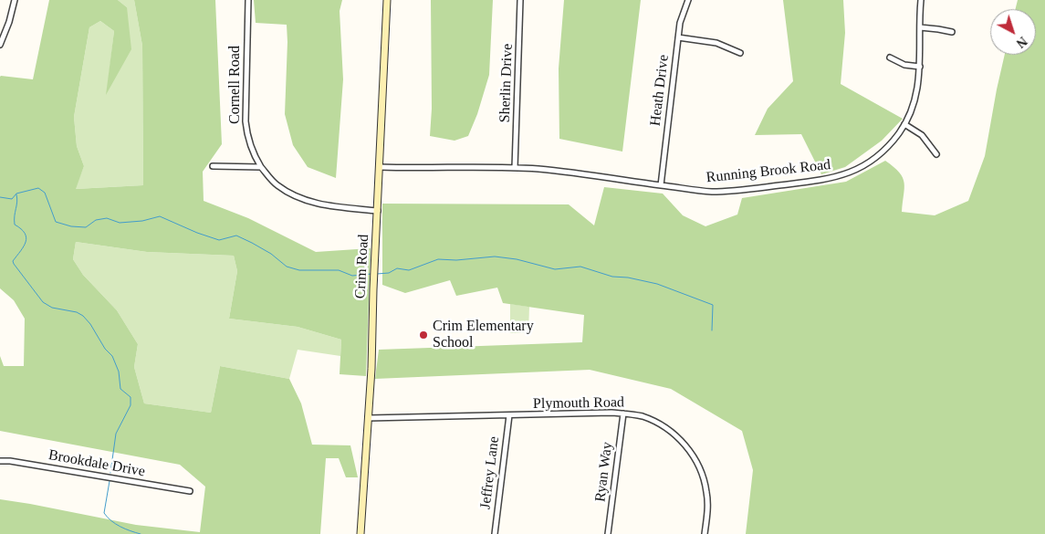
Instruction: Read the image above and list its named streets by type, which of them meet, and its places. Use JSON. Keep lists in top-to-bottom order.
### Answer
{
  "streets": {
    "street": [
      "Sherlin Drive",
      "Cornell Road",
      "Heath Drive",
      "Running Brook Road",
      "Crim Road",
      "Plymouth Road",
      "Brookdale Drive",
      "Ryan Way",
      "Jeffrey Lane"
    ]
  },
  "crossings": [
    ["Sherlin Drive", "Running Brook Road"],
    ["Cornell Road", "Crim Road"],
    ["Heath Drive", "Running Brook Road"],
    ["Running Brook Road", "Crim Road"],
    ["Crim Road", "Plymouth Road"],
    ["Plymouth Road", "Ryan Way"],
    ["Plymouth Road", "Jeffrey Lane"]
  ],
  "places": ["Crim Elementary School"],
  "north": "bottom right"
}
